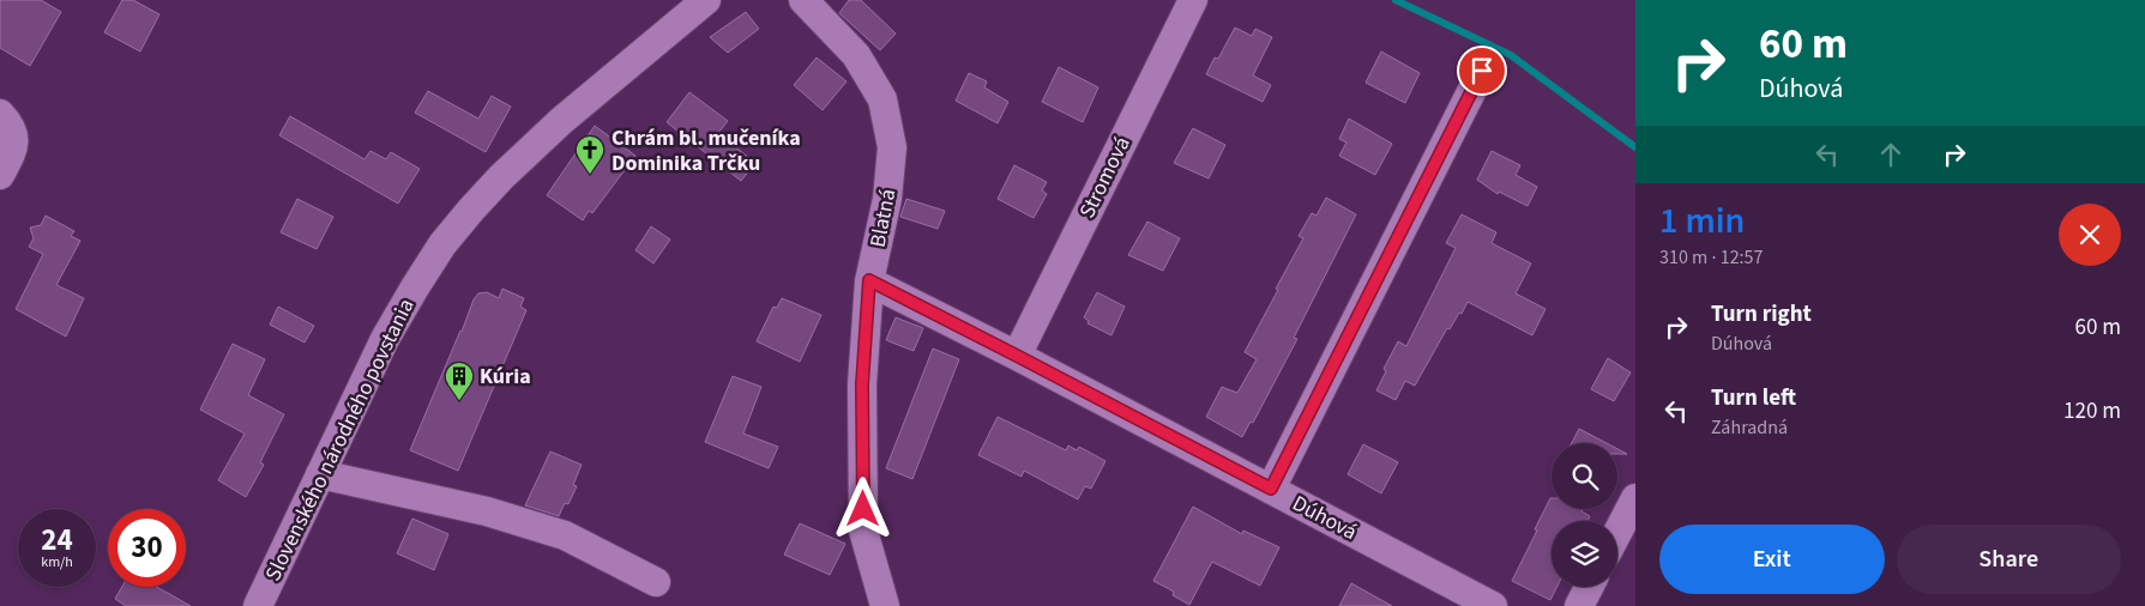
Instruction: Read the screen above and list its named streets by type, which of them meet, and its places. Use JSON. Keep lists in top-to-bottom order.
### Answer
{
  "streets": {
    "street": [
      "Stromová",
      "Blatná",
      "Slovenského národného povstania",
      "Dúhová"
    ]
  },
  "crossings": [
    ["Stromová", "Dúhová"],
    ["Blatná", "Dúhová"]
  ],
  "places": {
    "church": ["Chrám bl. mučeníka Dominika Trčku"],
    "building": ["Kúria"]
  },
  "page": {
    "turn": ["60 m", "Dúhová"],
    "heading": ["1 min", "310 m · 12:57"],
    "list": [
      {
        "name": "Turn right",
        "note": "Dúhová",
        "value": "60 m"
      },
      {
        "name": "Turn left",
        "note": "Záhradná",
        "value": "120 m"
      }
    ],
    "speed": "24 km/h",
    "limit": "30",
    "buttons": ["Exit", "Share"]
  }
}
